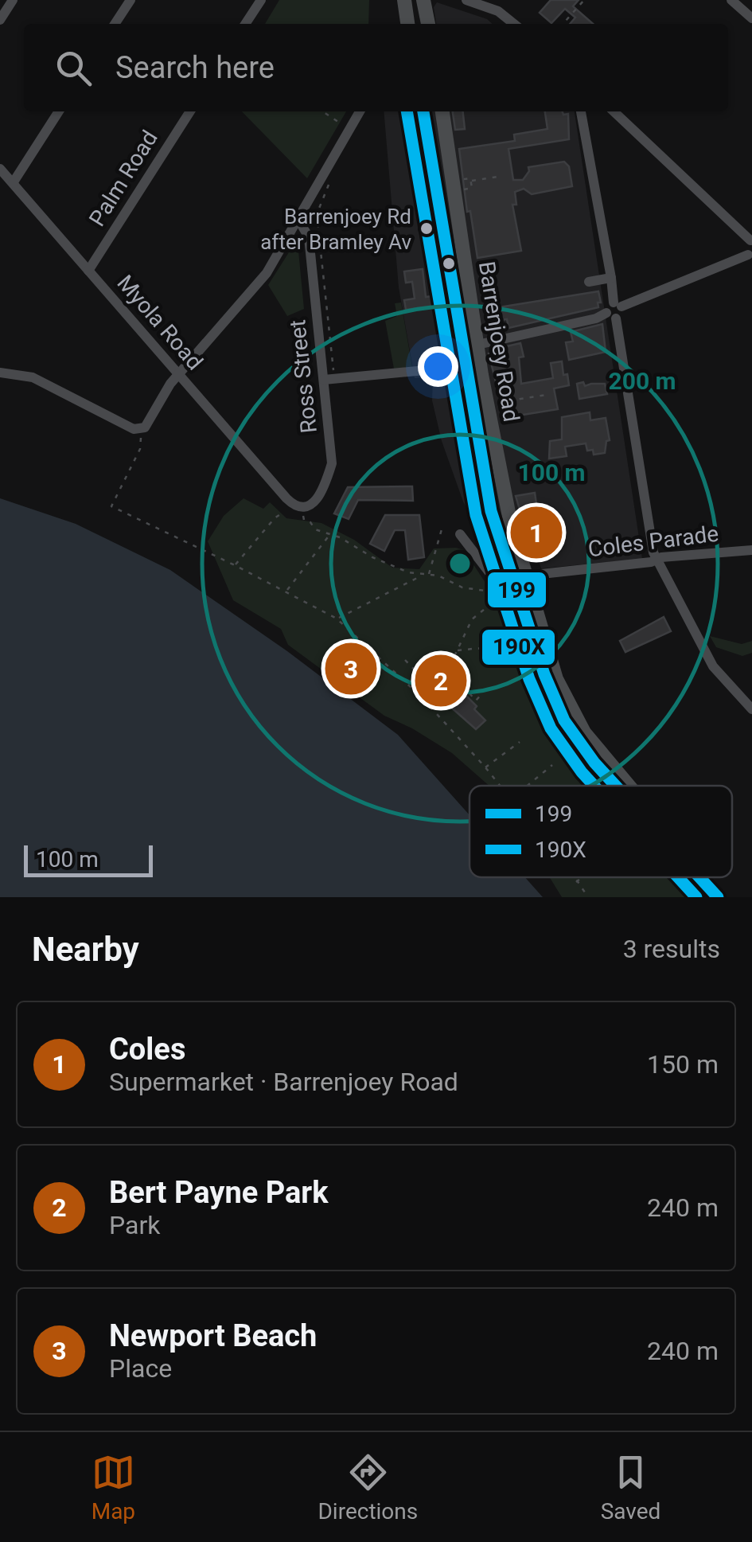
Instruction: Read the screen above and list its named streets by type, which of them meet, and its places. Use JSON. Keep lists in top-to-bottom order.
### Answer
{
  "streets": {
    "main road": ["Barrenjoey Road"],
    "street": [
      "Palm Road",
      "Myola Road",
      "Ross Street",
      "Coles Parade"
    ]
  },
  "crossings": [
    ["Palm Road", "Myola Road"],
    ["Myola Road", "Ross Street"],
    ["Barrenjoey Road", "Coles Parade"]
  ],
  "places": ["Barrenjoey Rd after Bramley Av"],
  "lines": ["transit line 199", "transit line 190X"],
  "legend": ["199", "190X"],
  "scale_bar": "100 m",
  "page": {
    "search": "Search here",
    "pins": ["1", "3", "2"],
    "scale": "100 m",
    "heading": ["Nearby", "3 results"],
    "list": [
      {
        "mark": "1",
        "name": "Coles",
        "note": "Supermarket · Barrenjoey Road",
        "value": "150 m"
      },
      {
        "mark": "2",
        "name": "Bert Payne Park",
        "note": "Park",
        "value": "240 m"
      },
      {
        "mark": "3",
        "name": "Newport Beach",
        "note": "Place",
        "value": "240 m"
      }
    ],
    "nav": ["Map", "Directions", "Saved"]
  },
  "rings": ["200 m", "100 m"]
}
